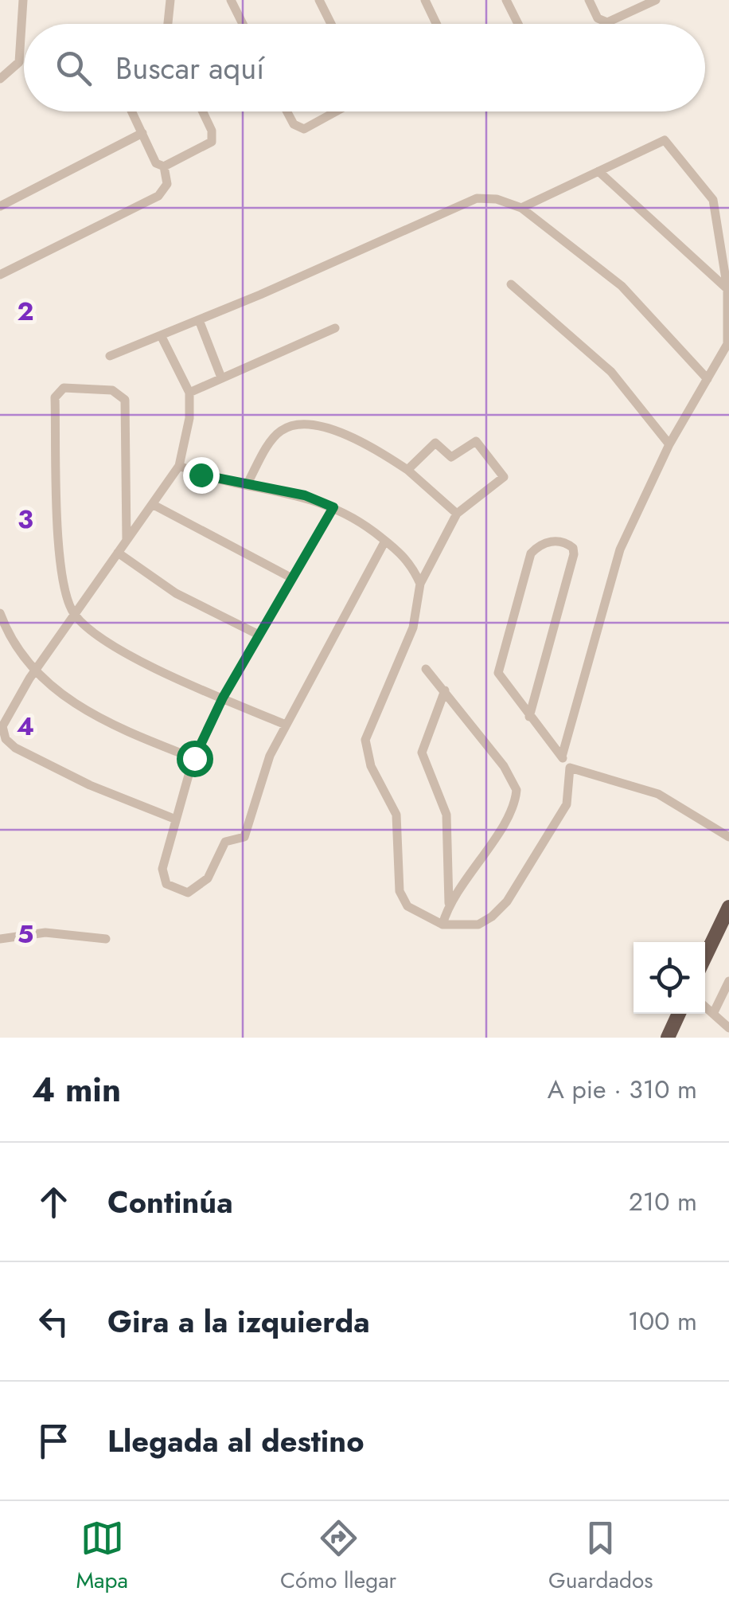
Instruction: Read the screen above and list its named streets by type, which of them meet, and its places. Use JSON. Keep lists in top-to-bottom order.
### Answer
{
  "page": {
    "search": "Buscar aquí",
    "heading": ["4 min", "A pie · 310 m"],
    "list": [
      ["Continúa", "210 m"],
      ["Gira a la izquierda", "100 m"],
      "Llegada al destino"
    ],
    "nav": ["Mapa", "Cómo llegar", "Guardados"]
  },
  "grid": {
    "rows": [
      "2",
      "3",
      "4",
      "5"
    ]
  }
}
